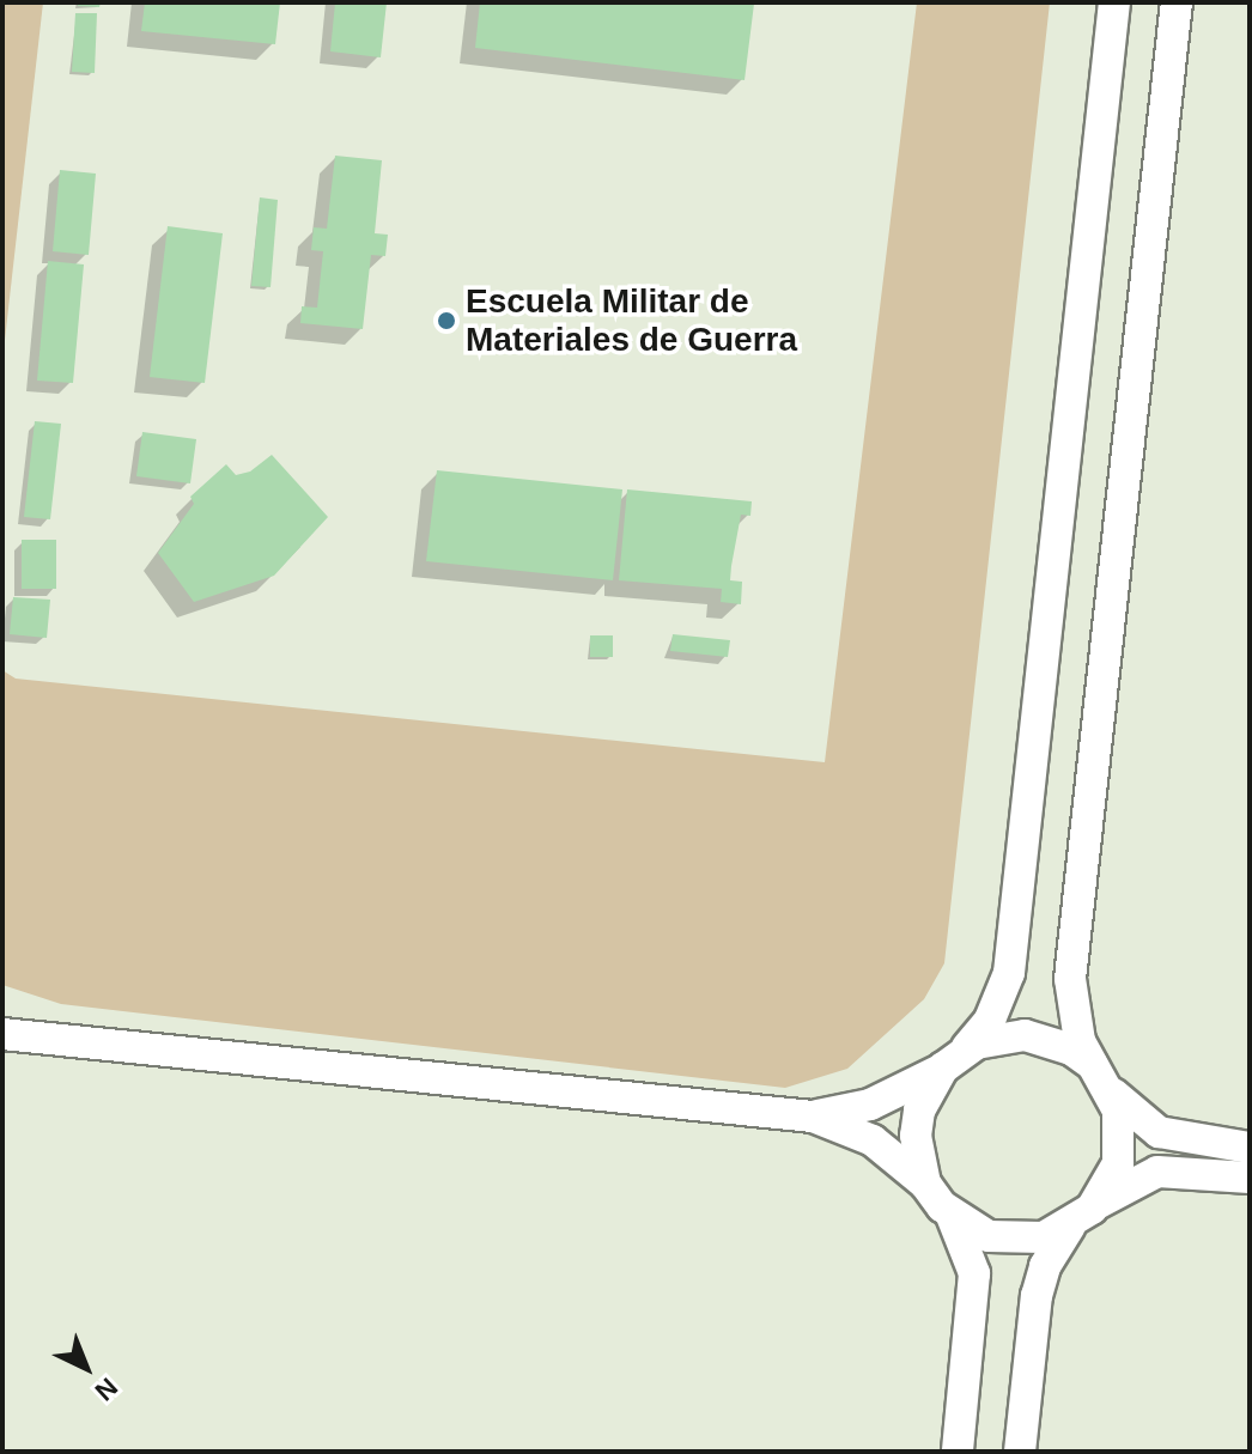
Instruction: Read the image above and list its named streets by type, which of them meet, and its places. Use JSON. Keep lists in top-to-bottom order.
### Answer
{
  "places": ["Escuela Militar de Materiales de Guerra"],
  "north": "bottom right"
}
